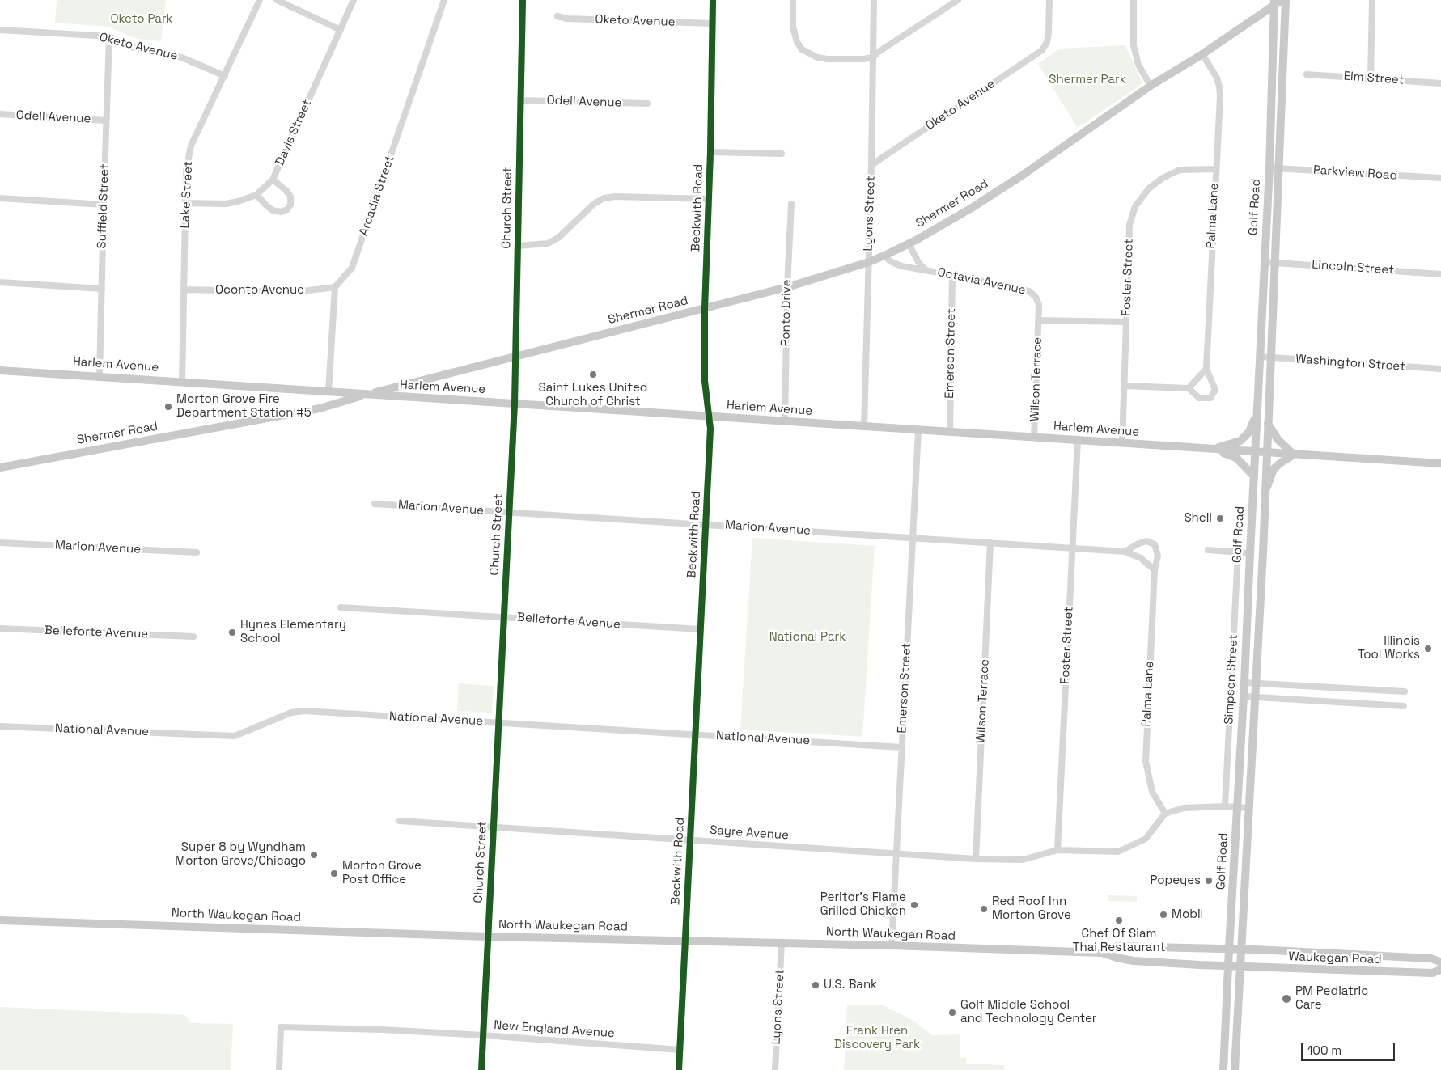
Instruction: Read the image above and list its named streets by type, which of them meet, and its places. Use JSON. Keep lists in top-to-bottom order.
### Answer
{
  "streets": {
    "main road": [
      "Shermer Road",
      "Golf Road",
      "Harlem Avenue",
      "North Waukegan Road",
      "Waukegan Road"
    ],
    "street": [
      "Oketo Avenue",
      "Elm Street",
      "Odell Avenue",
      "Davis Street",
      "Parkview Road",
      "Lake Street",
      "Arcadia Street",
      "Suffield Street",
      "Church Street",
      "Beckwith Road",
      "Lyons Street",
      "Palma Lane",
      "Lincoln Street",
      "Foster Street",
      "Octavia Avenue",
      "Oconto Avenue",
      "Ponto Drive",
      "Emerson Street",
      "Washington Street",
      "Wilson Terrace",
      "Marion Avenue",
      "Belleforte Avenue",
      "Simpson Street",
      "National Avenue",
      "Sayre Avenue",
      "New England Avenue"
    ]
  },
  "crossings": [
    ["Oketo Avenue", "Lake Street"],
    ["Oketo Avenue", "Suffield Street"],
    ["Oketo Avenue", "Beckwith Road"],
    ["Oketo Avenue", "Lyons Street"],
    ["Odell Avenue", "Suffield Street"],
    ["Odell Avenue", "Church Street"],
    ["Davis Street", "Lake Street"],
    ["Parkview Road", "Golf Road"],
    ["Lake Street", "Oconto Avenue"],
    ["Lake Street", "Harlem Avenue"],
    ["Arcadia Street", "Oconto Avenue"],
    ["Shermer Road", "Golf Road"],
    ["Shermer Road", "Church Street"],
    ["Shermer Road", "Beckwith Road"],
    ["Shermer Road", "Lyons Street"],
    ["Shermer Road", "Palma Lane"],
    ["Shermer Road", "Octavia Avenue"],
    ["Shermer Road", "Ponto Drive"],
    ["Shermer Road", "Harlem Avenue"],
    ["Suffield Street", "Harlem Avenue"],
    ["Golf Road", "Lincoln Street"],
    ["Golf Road", "Washington Street"],
    ["Golf Road", "Harlem Avenue"],
    ["Golf Road", "North Waukegan Road"],
    ["Golf Road", "Waukegan Road"],
    ["Church Street", "Harlem Avenue"],
    ["Church Street", "Marion Avenue"],
    ["Church Street", "Belleforte Avenue"],
    ["Church Street", "National Avenue"],
    ["Church Street", "Sayre Avenue"],
    ["Church Street", "North Waukegan Road"],
    ["Church Street", "New England Avenue"],
    ["Beckwith Road", "Harlem Avenue"],
    ["Beckwith Road", "Marion Avenue"],
    ["Beckwith Road", "Belleforte Avenue"],
    ["Beckwith Road", "National Avenue"],
    ["Beckwith Road", "Sayre Avenue"],
    ["Beckwith Road", "North Waukegan Road"],
    ["Beckwith Road", "New England Avenue"],
    ["Lyons Street", "Harlem Avenue"],
    ["Lyons Street", "North Waukegan Road"],
    ["Palma Lane", "Foster Street"],
    ["Palma Lane", "Marion Avenue"],
    ["Palma Lane", "Sayre Avenue"],
    ["Foster Street", "Harlem Avenue"],
    ["Foster Street", "Marion Avenue"],
    ["Foster Street", "Sayre Avenue"],
    ["Octavia Avenue", "Emerson Street"],
    ["Octavia Avenue", "Wilson Terrace"],
    ["Ponto Drive", "Harlem Avenue"],
    ["Emerson Street", "Harlem Avenue"],
    ["Emerson Street", "Marion Avenue"],
    ["Emerson Street", "National Avenue"],
    ["Emerson Street", "Sayre Avenue"],
    ["Emerson Street", "North Waukegan Road"],
    ["Harlem Avenue", "Wilson Terrace"],
    ["Wilson Terrace", "Marion Avenue"],
    ["Wilson Terrace", "Sayre Avenue"],
    ["North Waukegan Road", "Waukegan Road"]
  ],
  "parks": [
    "Oketo Park",
    "Shermer Park",
    "National Park",
    "Frank Hren Discovery Park"
  ],
  "places": [
    "Saint Lukes United Church of Christ",
    "Morton Grove Fire Department Station #5",
    "Shell",
    "Hynes Elementary School",
    "Illinois Tool Works",
    "Super 8 by Wyndham Morton Grove/Chicago",
    "Morton Grove Post Office",
    "Popeyes",
    "Peritor's Flame Grilled Chicken",
    "Red Roof Inn Morton Grove",
    "Mobil",
    "Chef Of Siam Thai Restaurant",
    "U.S. Bank",
    "PM Pediatric Care",
    "Golf Middle School and Technology Center"
  ],
  "scale_bar": "100 m"
}
